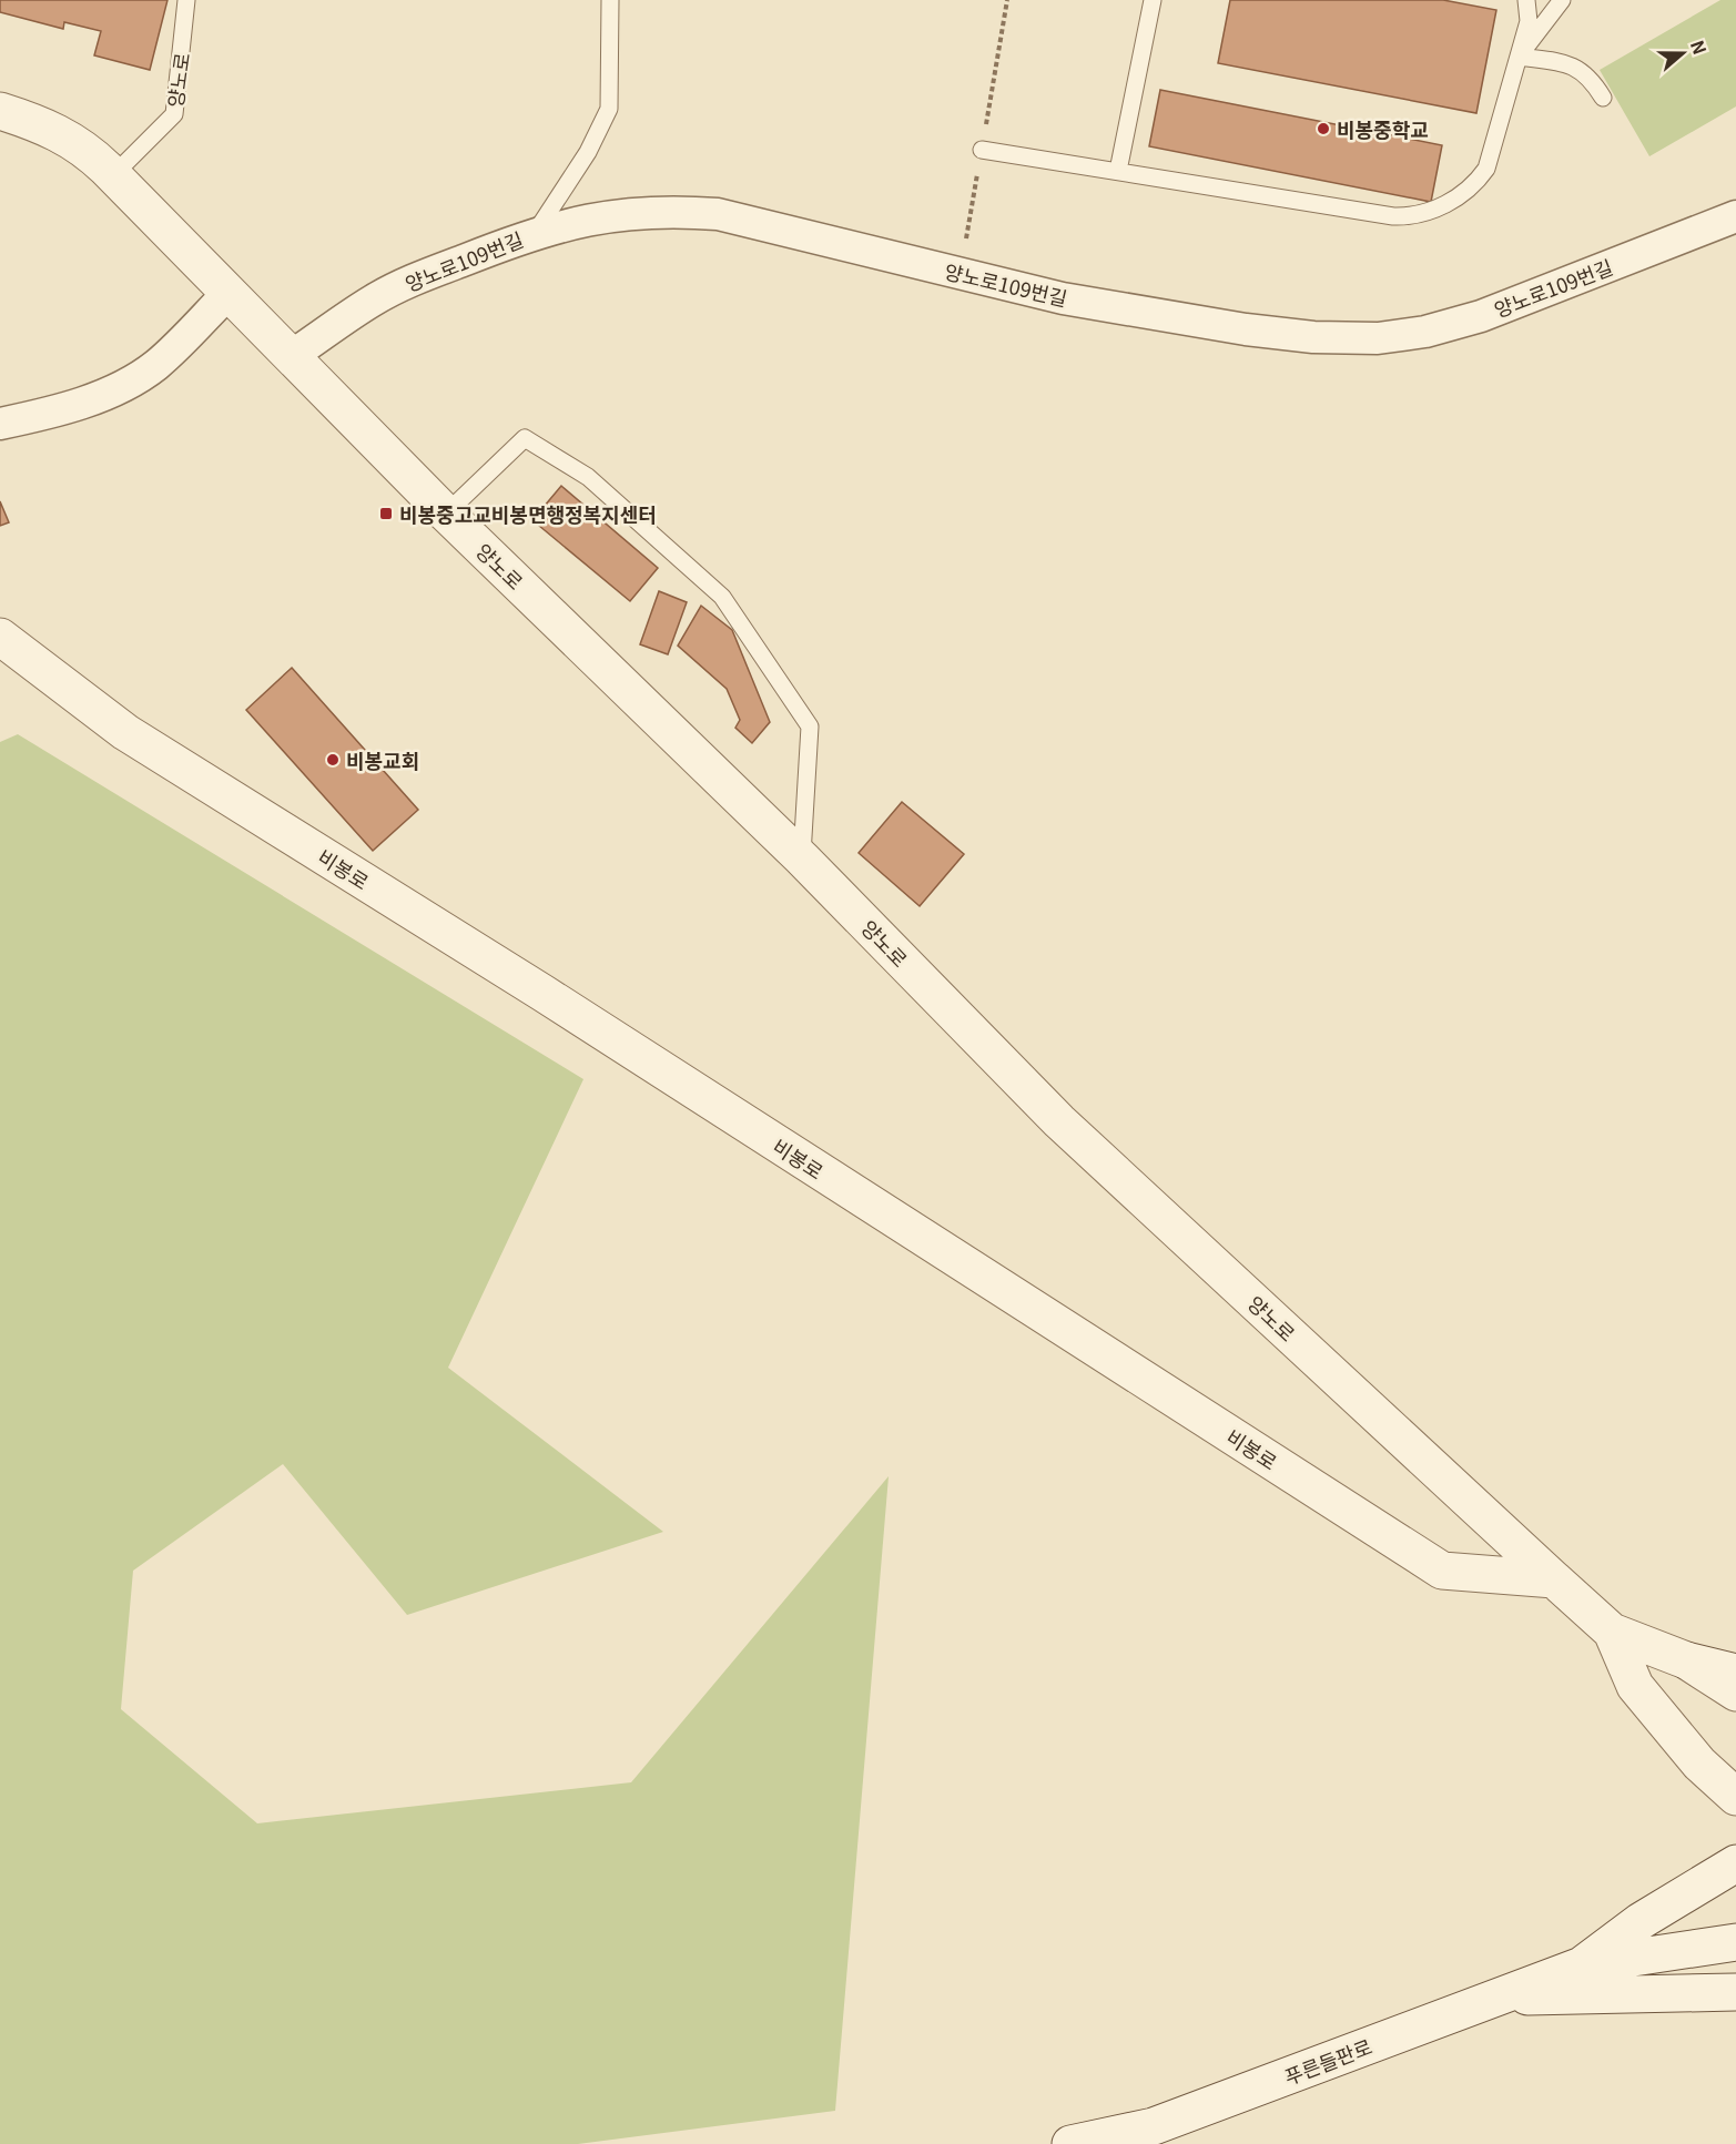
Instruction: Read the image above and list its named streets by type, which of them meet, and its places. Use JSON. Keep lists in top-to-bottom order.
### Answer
{
  "streets": {
    "street": [
      "양노로",
      "양노로109번길",
      "비봉로",
      "푸른들판로"
    ]
  },
  "crossings": [
    ["양노로", "양노로109번길"],
    ["양노로", "비봉로"]
  ],
  "places": {
    "other": ["비봉중학교", "비봉교회"],
    "transit": ["비봉중고교비봉면행정복지센터"]
  },
  "north": "right"
}
